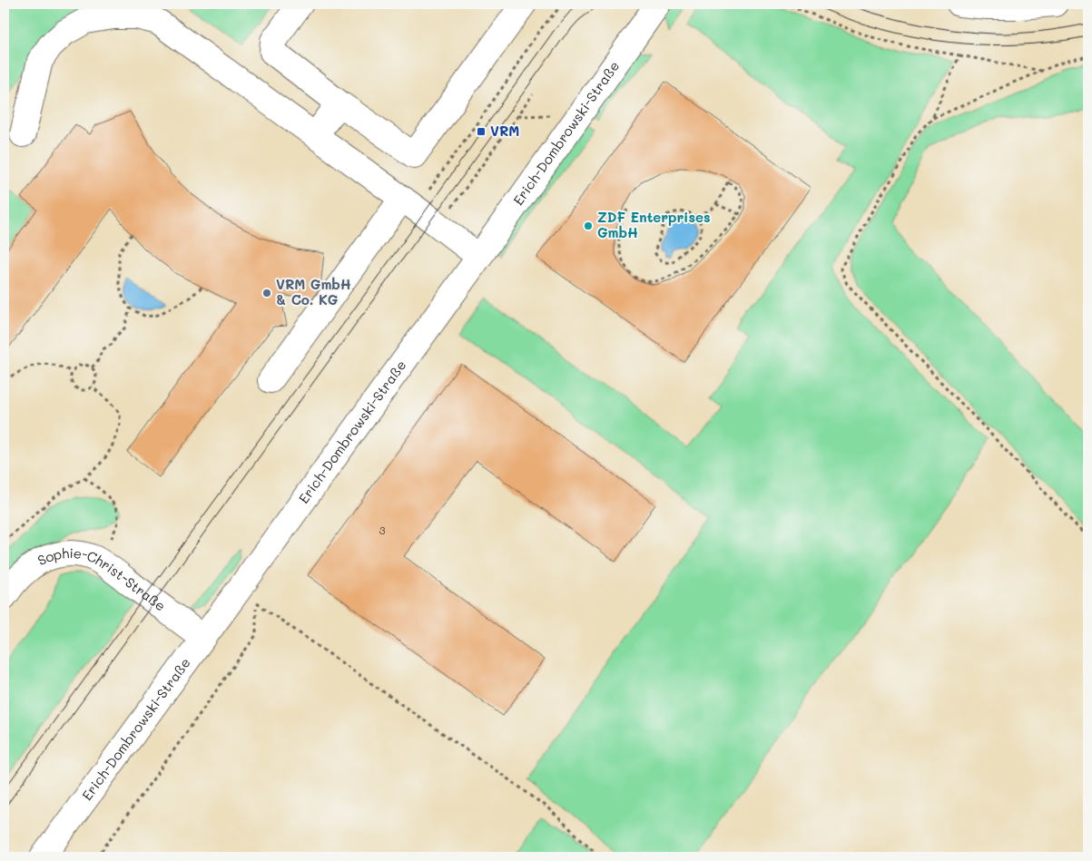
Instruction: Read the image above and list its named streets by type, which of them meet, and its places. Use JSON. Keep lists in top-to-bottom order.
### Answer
{
  "streets": {
    "street": ["Erich-Dombrowski-Straße", "Sophie-Christ-Straße"]
  },
  "crossings": [
    ["Erich-Dombrowski-Straße", "Sophie-Christ-Straße"]
  ],
  "places": {
    "transit": ["VRM"],
    "other": ["ZDF Enterprises GmbH", "VRM GmbH & Co. KG"]
  },
  "house_numbers": ["3"]
}
